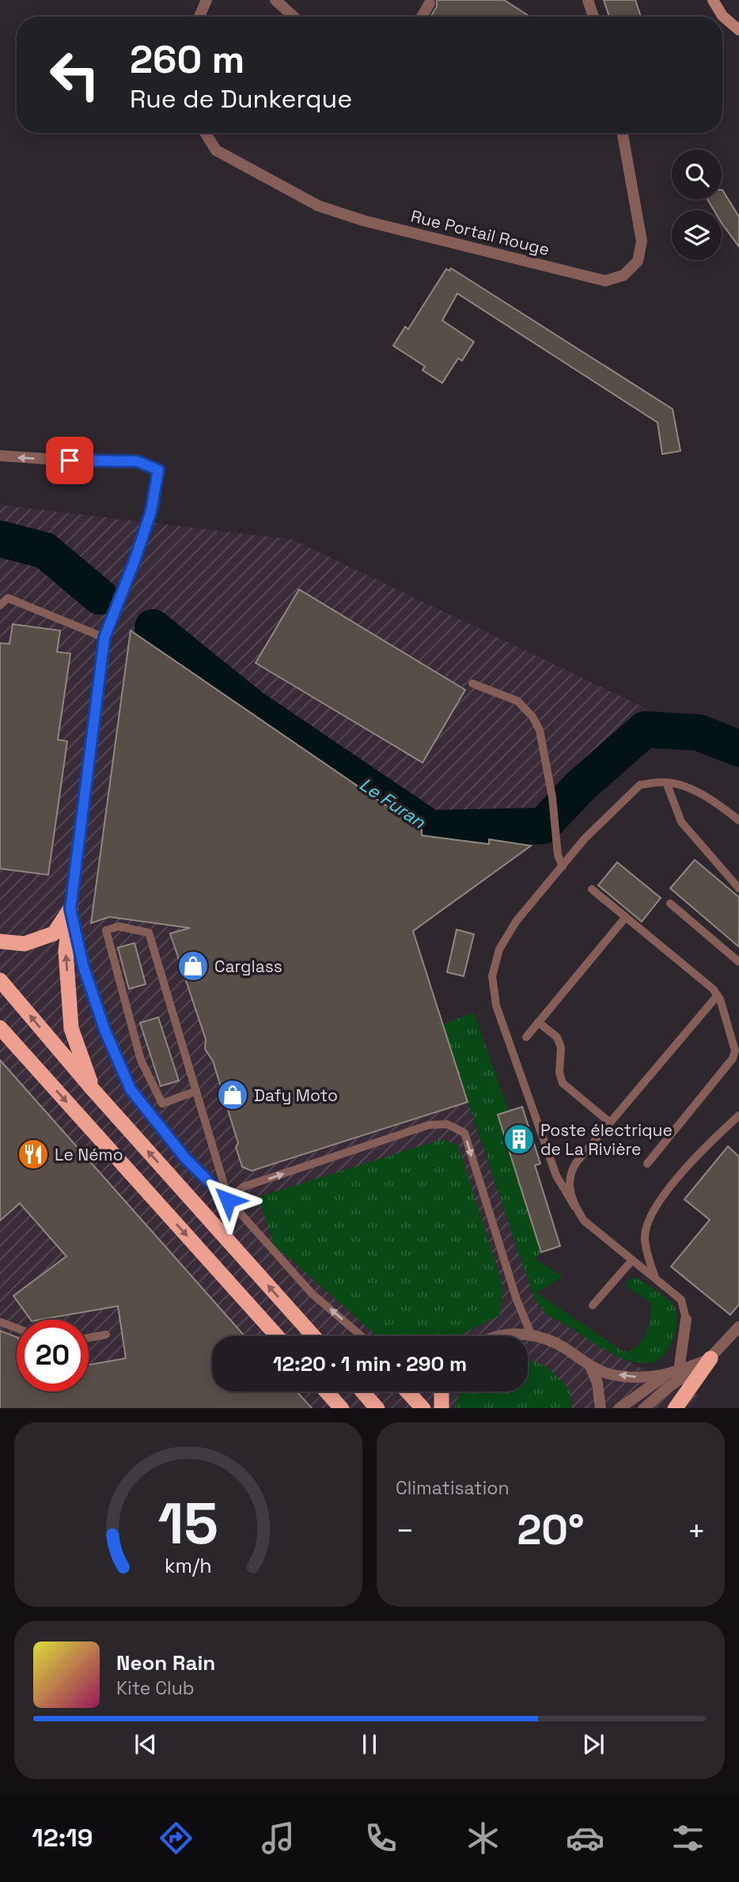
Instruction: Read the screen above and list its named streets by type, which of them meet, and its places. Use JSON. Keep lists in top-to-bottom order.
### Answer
{
  "streets": {
    "street": ["Rue Portail Rouge"]
  },
  "water": ["Le Furan"],
  "places": {
    "shop": ["Carglass", "Dafy Moto"],
    "building": ["Poste électrique de La Rivière"],
    "restaurant": ["Le Némo"]
  },
  "page": {
    "turn": ["260 m", "Rue de Dunkerque"],
    "limit": "20",
    "trip": "12:20 · 1 min · 290 m",
    "tile": "Climatisation",
    "heat": ["−", "20°", "+"],
    "song": ["Neon Rain", "Kite Club"],
    "tabs": "12:19",
    "gauge": ["15", "km/h"]
  }
}
